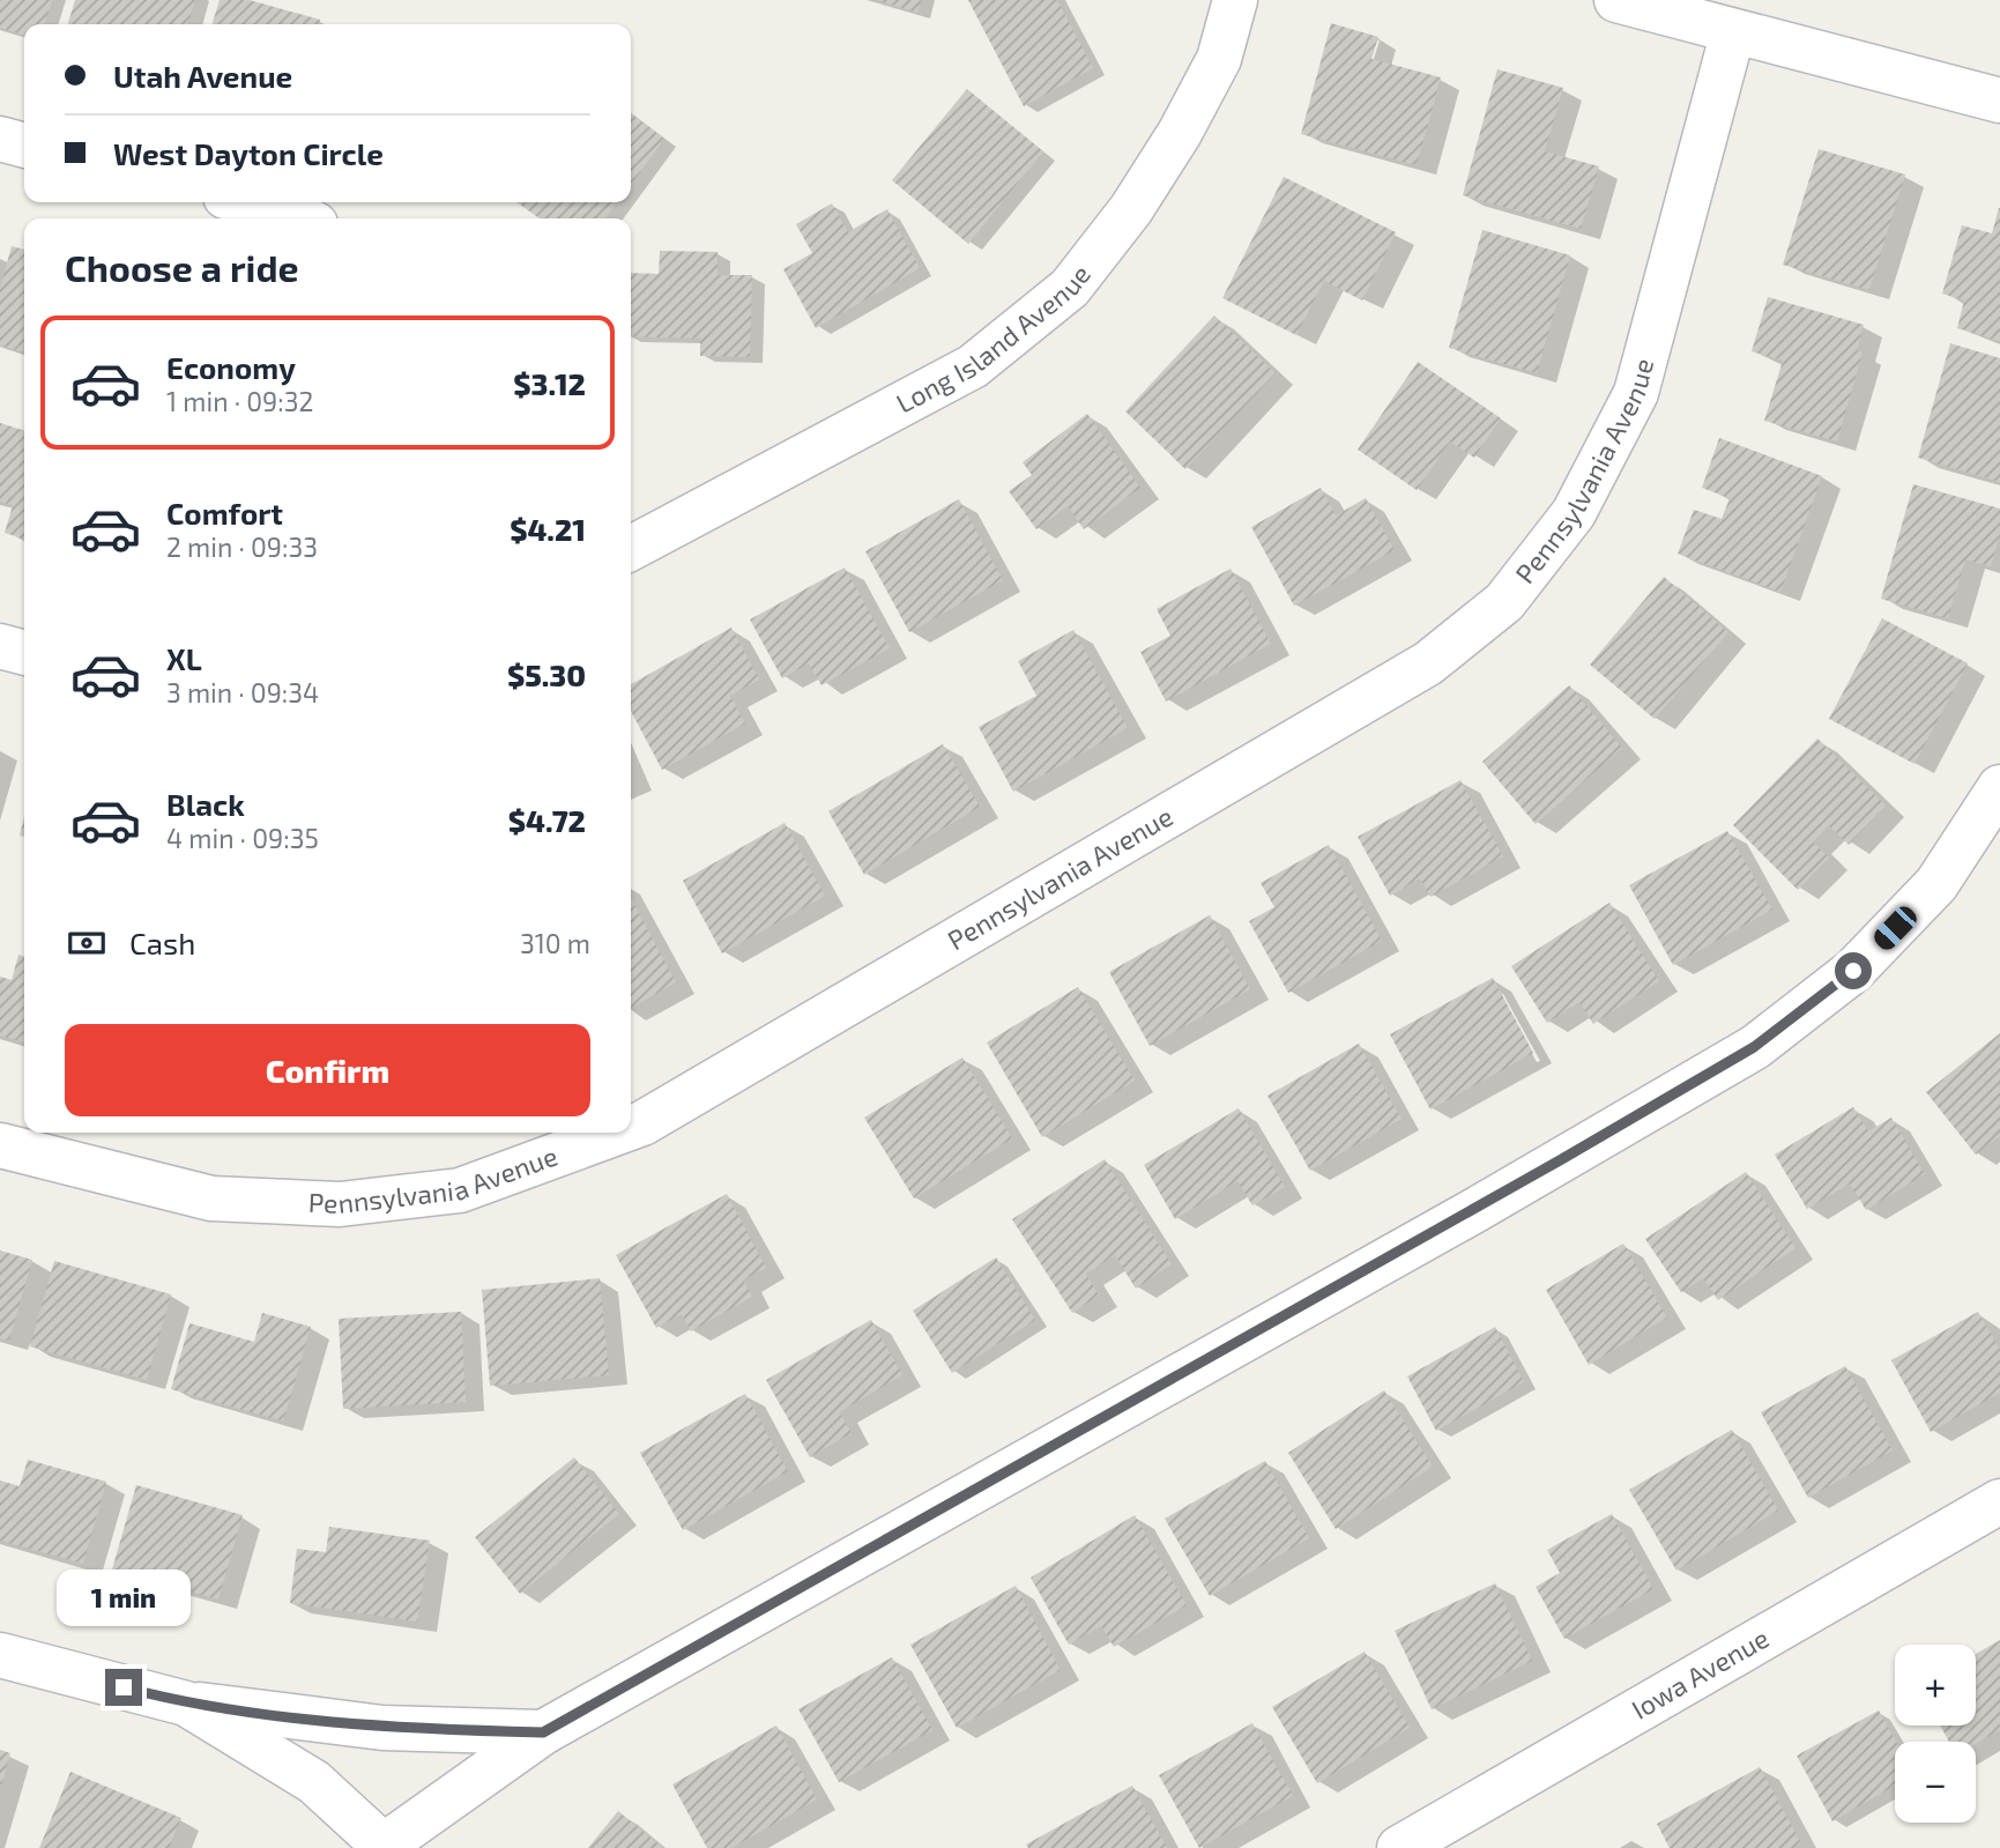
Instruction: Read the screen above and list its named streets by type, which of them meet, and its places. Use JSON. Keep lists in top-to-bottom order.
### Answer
{
  "streets": {
    "street": ["Long Island Avenue", "Pennsylvania Avenue", "Iowa Avenue"]
  },
  "page": {
    "banner": ["Utah Avenue", "West Dayton Circle"],
    "heading": "Choose a ride",
    "list": [
      {
        "name": "Economy",
        "note": "1 min · 09:32",
        "value": "$3.12"
      },
      {
        "name": "Comfort",
        "note": "2 min · 09:33",
        "value": "$4.21"
      },
      {
        "name": "XL",
        "note": "3 min · 09:34",
        "value": "$5.30"
      },
      {
        "name": "Black",
        "note": "4 min · 09:35",
        "value": "$4.72"
      }
    ],
    "pay": ["Cash", "310 m"],
    "buttons": "Confirm",
    "bubble": "1 min",
    "map_buttons": ["+", "−"]
  }
}
